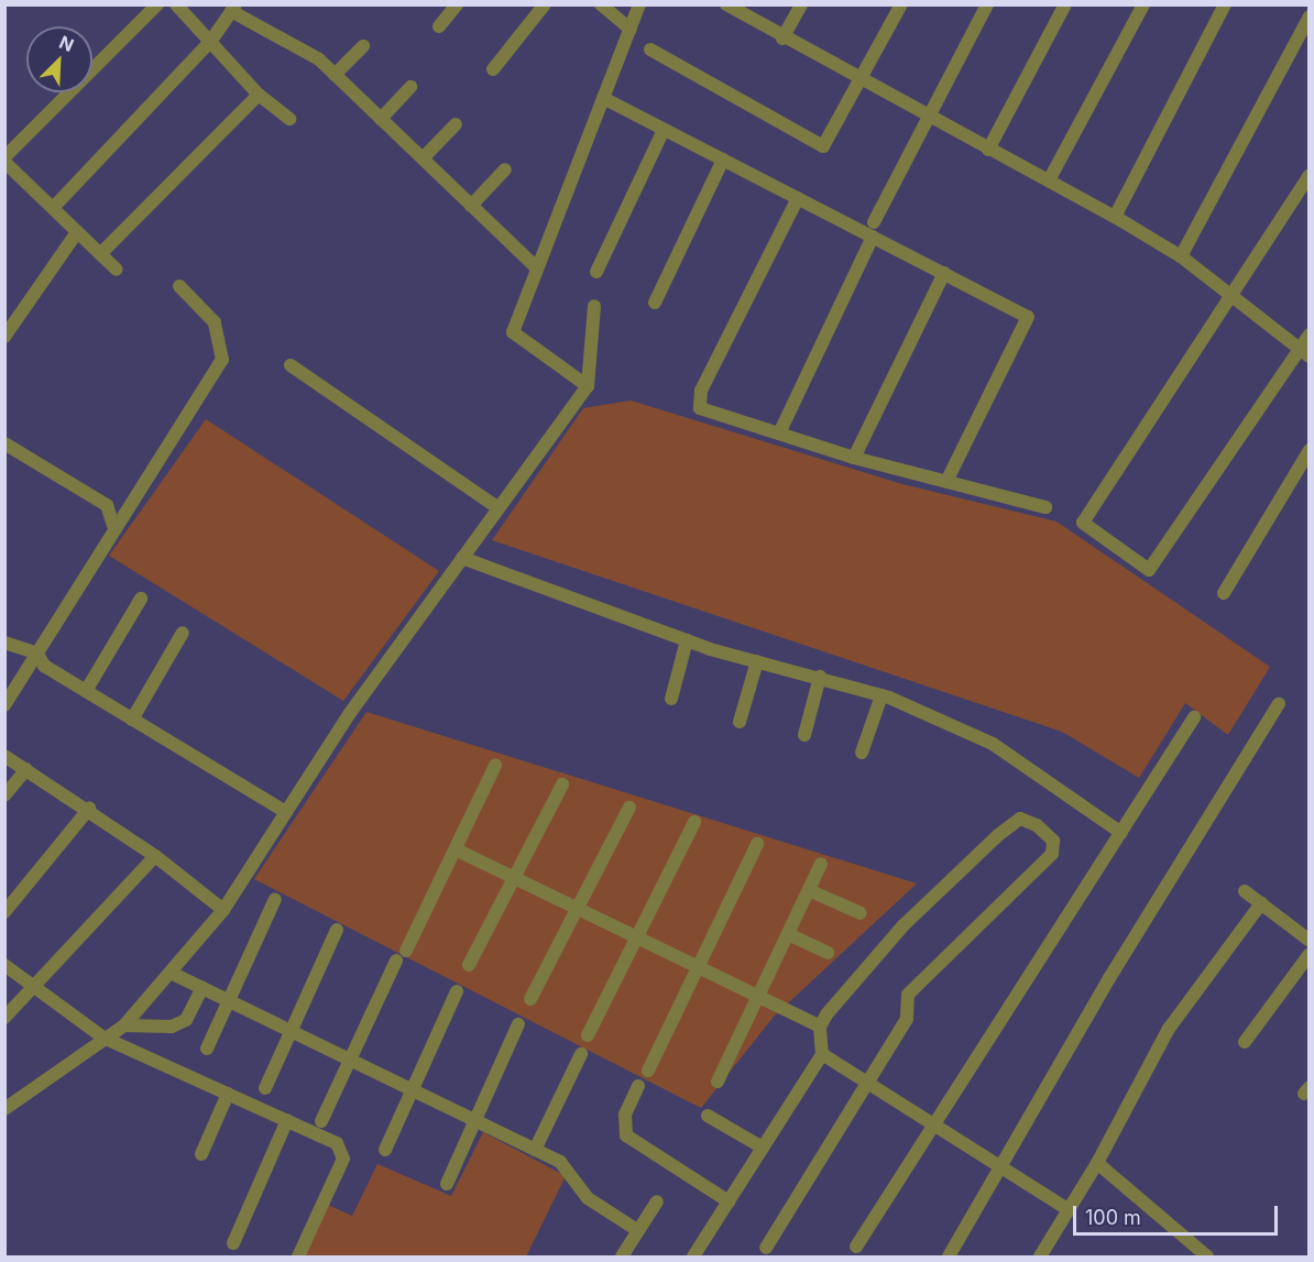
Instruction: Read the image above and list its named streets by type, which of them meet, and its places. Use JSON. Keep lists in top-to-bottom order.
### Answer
{
  "scale_bar": "100 m",
  "north": "top right"
}
